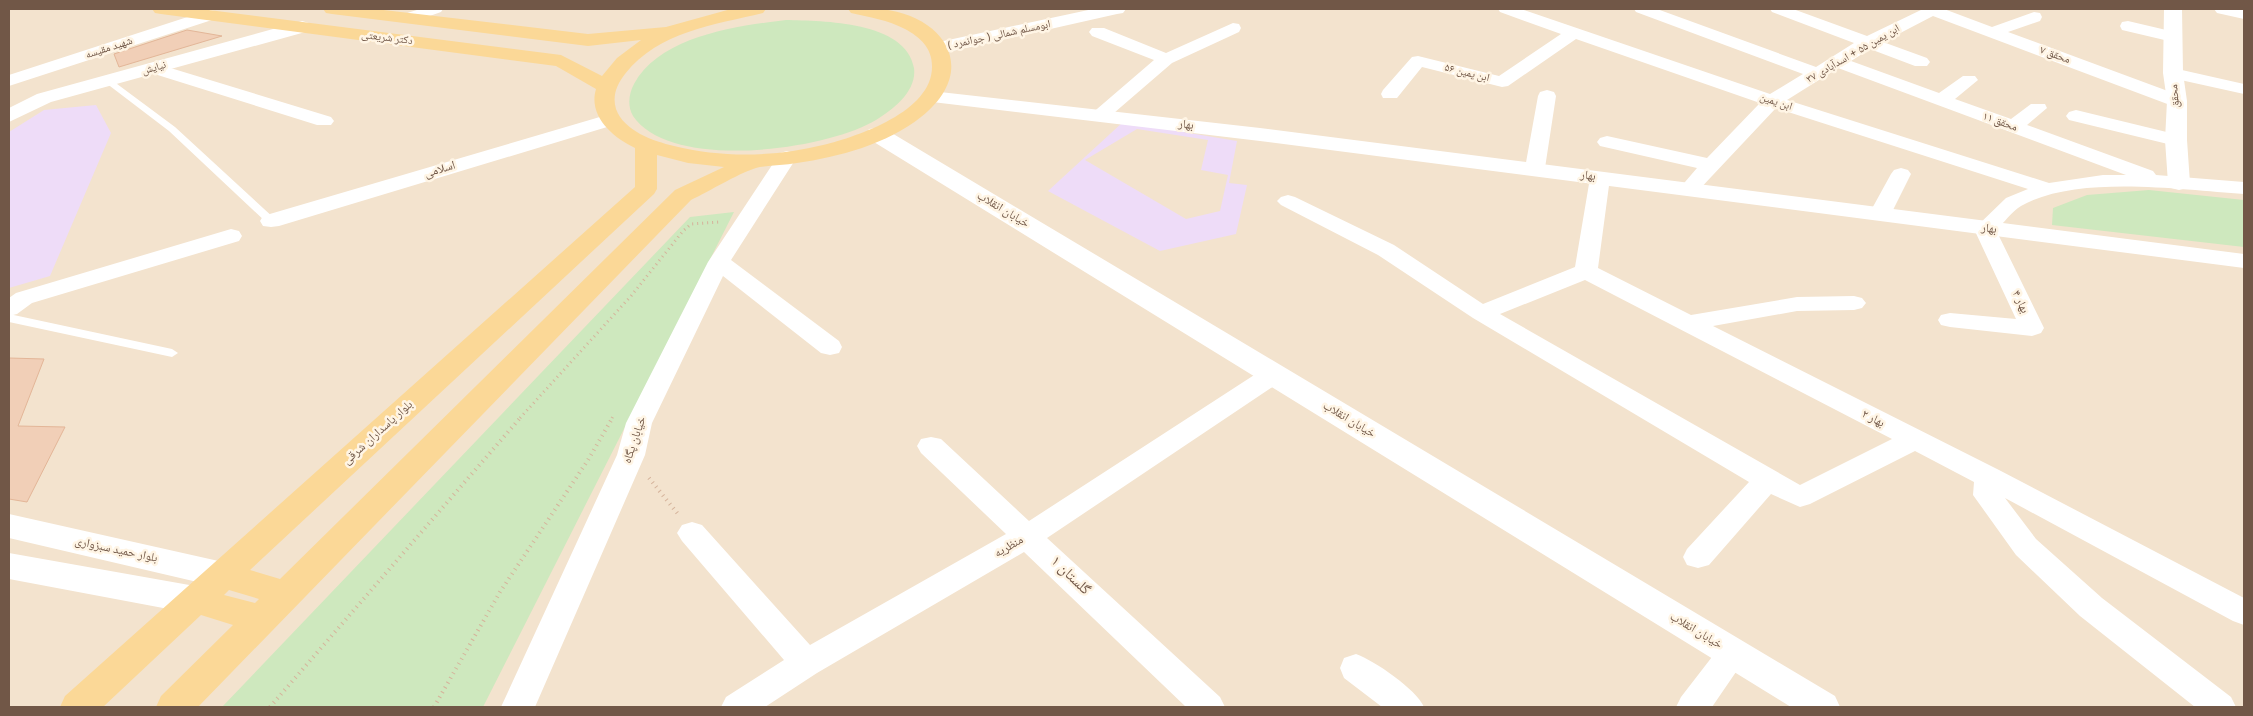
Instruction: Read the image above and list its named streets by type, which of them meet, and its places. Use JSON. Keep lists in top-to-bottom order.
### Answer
{
  "streets": {
    "main road": [
      "ابومسلم شمالی ( جوانمرد )",
      "دکتر شریعتی",
      "نیایش",
      "محقق",
      "بهار",
      "خیابان انقلاب",
      "بلوار پاسداران شرقی",
      "بلوار حمید سبزواری"
    ],
    "street": [
      "شهید مقیسه",
      "ابن یمین ۵۵ + اسدآبادی ۳۷",
      "محقق ۷",
      "ابن یمین ۵۶",
      "ابن یمین",
      "محقق ۱۱",
      "اسلامی",
      "بهار ۴",
      "بهار ۲",
      "خیابان پگاه",
      "منظریه",
      "گلستان ۱"
    ]
  },
  "crossings": [
    ["دکتر شریعتی", "شهید مقیسه"],
    ["دکتر شریعتی", "نیایش"],
    ["ابن یمین ۵۵ + اسدآبادی ۳۷", "محقق ۷"],
    ["ابن یمین ۵۵ + اسدآبادی ۳۷", "ابن یمین"],
    ["ابن یمین ۵۵ + اسدآبادی ۳۷", "محقق ۱۱"],
    ["ابن یمین ۵۵ + اسدآبادی ۳۷", "بهار"],
    ["محقق ۷", "محقق"],
    ["ابن یمین ۵۶", "ابن یمین"],
    ["محقق", "محقق ۱۱"],
    ["بهار", "بهار ۴"],
    ["خیابان انقلاب", "منظریه"],
    ["بلوار پاسداران شرقی", "بلوار حمید سبزواری"],
    ["منظریه", "گلستان ۱"]
  ]
}
